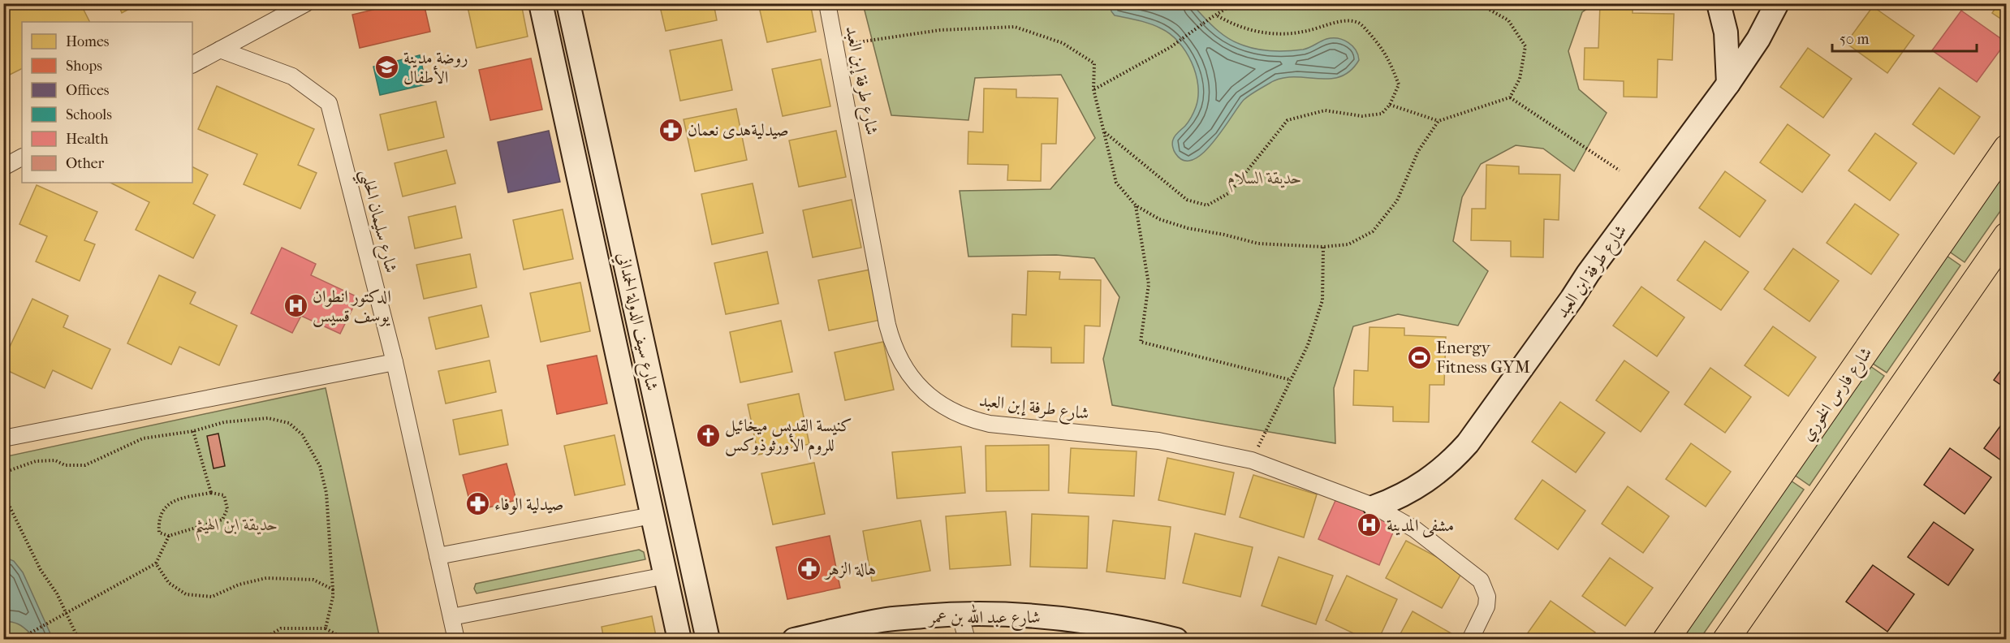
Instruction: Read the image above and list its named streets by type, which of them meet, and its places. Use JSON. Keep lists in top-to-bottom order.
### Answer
{
  "streets": {
    "main road": [
      "شارع طرفة ابن العبد",
      "شارع سيف الدولة الحمداني",
      "شارع فارس الخوري",
      "شارع عبد الله بن عمر"
    ],
    "street": ["شارع طرفة إبن العبد", "شارع سليمان الحلبي"]
  },
  "crossings": [
    ["شارع طرفة إبن العبد", "شارع طرفة ابن العبد"]
  ],
  "parks": ["حديقة السلام", "حديقة ابن الهيثم"],
  "places": {
    "school or university": ["روضة مدينة الأطفال"],
    "pharmacy": ["صيدليةهدى نعمان", "صيدلية الوفاء", "هالة الزهر"],
    "hospital": ["الدكتور انطوان يوسف قسيس", "مشفى المدينة"],
    "sports": ["Energy Fitness GYM"],
    "church": ["كنيسة القديس ميخائيل للروم الأورثوذوكس"]
  },
  "legend": [
    "Homes",
    "Shops",
    "Offices",
    "Schools",
    "Health",
    "Other"
  ],
  "scale_bar": "50 m"
}
